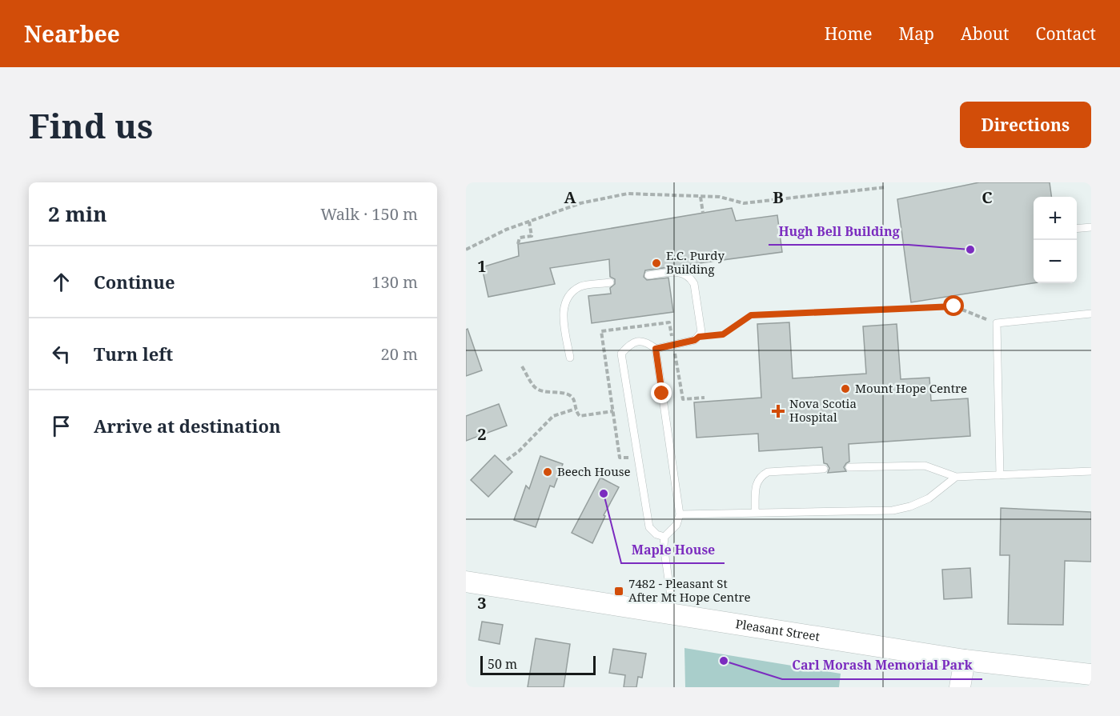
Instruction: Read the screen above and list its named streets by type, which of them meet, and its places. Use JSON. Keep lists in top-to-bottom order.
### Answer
{
  "streets": {
    "main road": ["Pleasant Street"]
  },
  "places": {
    "other": [
      "Hugh Bell Building",
      "E.C. Purdy Building",
      "Mount Hope Centre",
      "Beech House",
      "Maple House",
      "Carl Morash Memorial Park"
    ],
    "health": ["Nova Scotia Hospital"],
    "transit": ["7482 - Pleasant St After Mt Hope Centre"]
  },
  "scale_bar": "50 m",
  "page": {
    "header": "Nearbee",
    "nav": [
      "Home",
      "Map",
      "About",
      "Contact"
    ],
    "buttons": "Directions",
    "title": "Find us",
    "heading": ["2 min", "Walk · 150 m"],
    "map_buttons": ["+", "−"],
    "list": [
      ["Continue", "130 m"],
      ["Turn left", "20 m"],
      "Arrive at destination"
    ],
    "scale": "50 m"
  },
  "grid": {
    "columns": ["A", "B", "C"],
    "rows": ["1", "2", "3"]
  }
}
